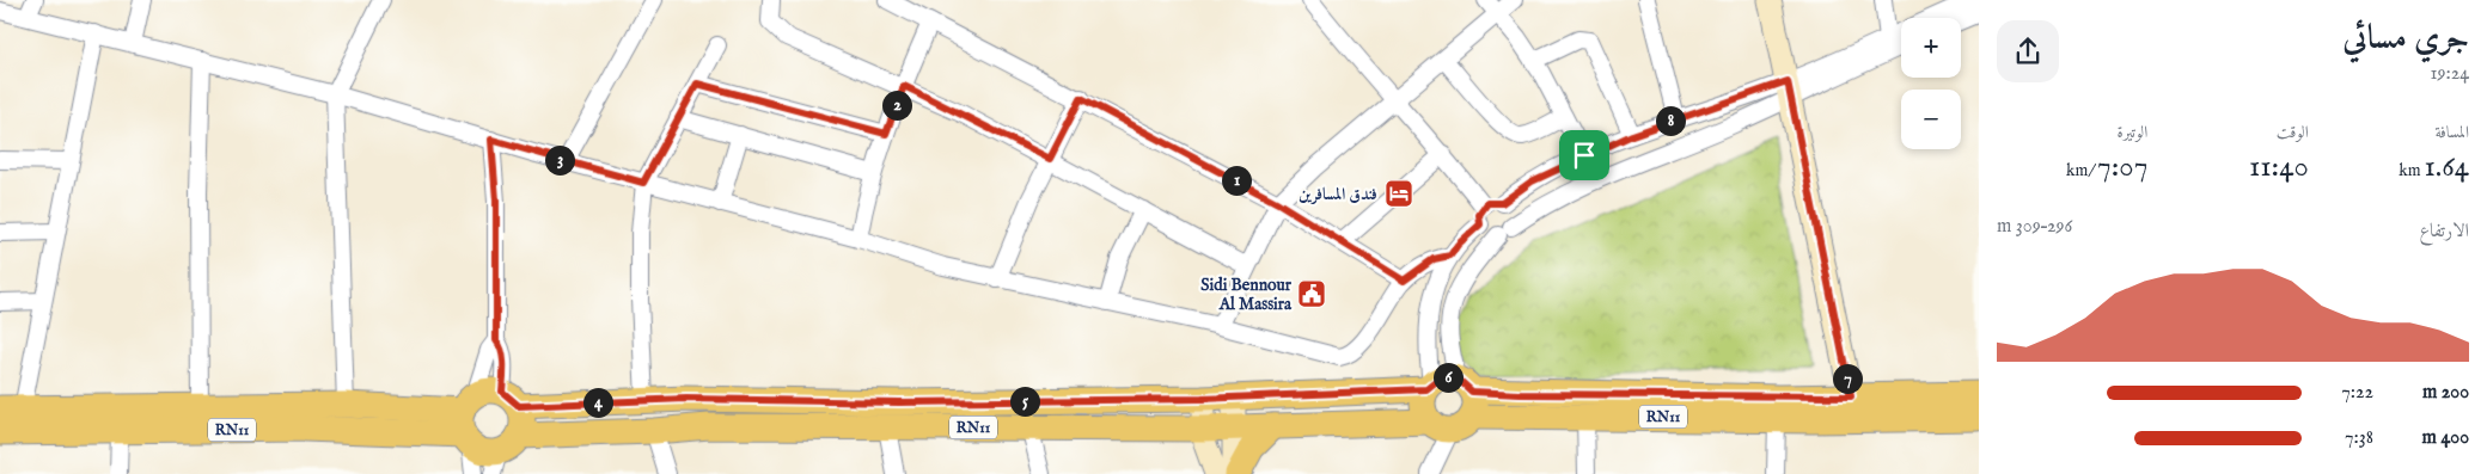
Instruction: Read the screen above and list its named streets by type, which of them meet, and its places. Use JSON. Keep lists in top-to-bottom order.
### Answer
{
  "streets": {
    "main road": ["RN11"]
  },
  "places": {
    "hotel": ["فندق المسافرين"],
    "public building": ["Sidi Bennour Al Massira"]
  },
  "page": {
    "heading": ["جري مسائي", "19:24"],
    "map_buttons": ["+", "−"],
    "pins": [
      "2",
      "8",
      "3",
      "1",
      "6",
      "7",
      "5",
      "4"
    ],
    "stats": [
      ["المسافة", "1.64 km"],
      ["الوقت", "11:40"],
      ["الوتيرة", "7:07 /km"]
    ],
    "chart": ["الارتفاع", "296–309 m"],
    "list": [
      {
        "name": "200 m",
        "note": "7:22"
      },
      {
        "name": "400 m",
        "note": "7:38"
      }
    ]
  }
}
